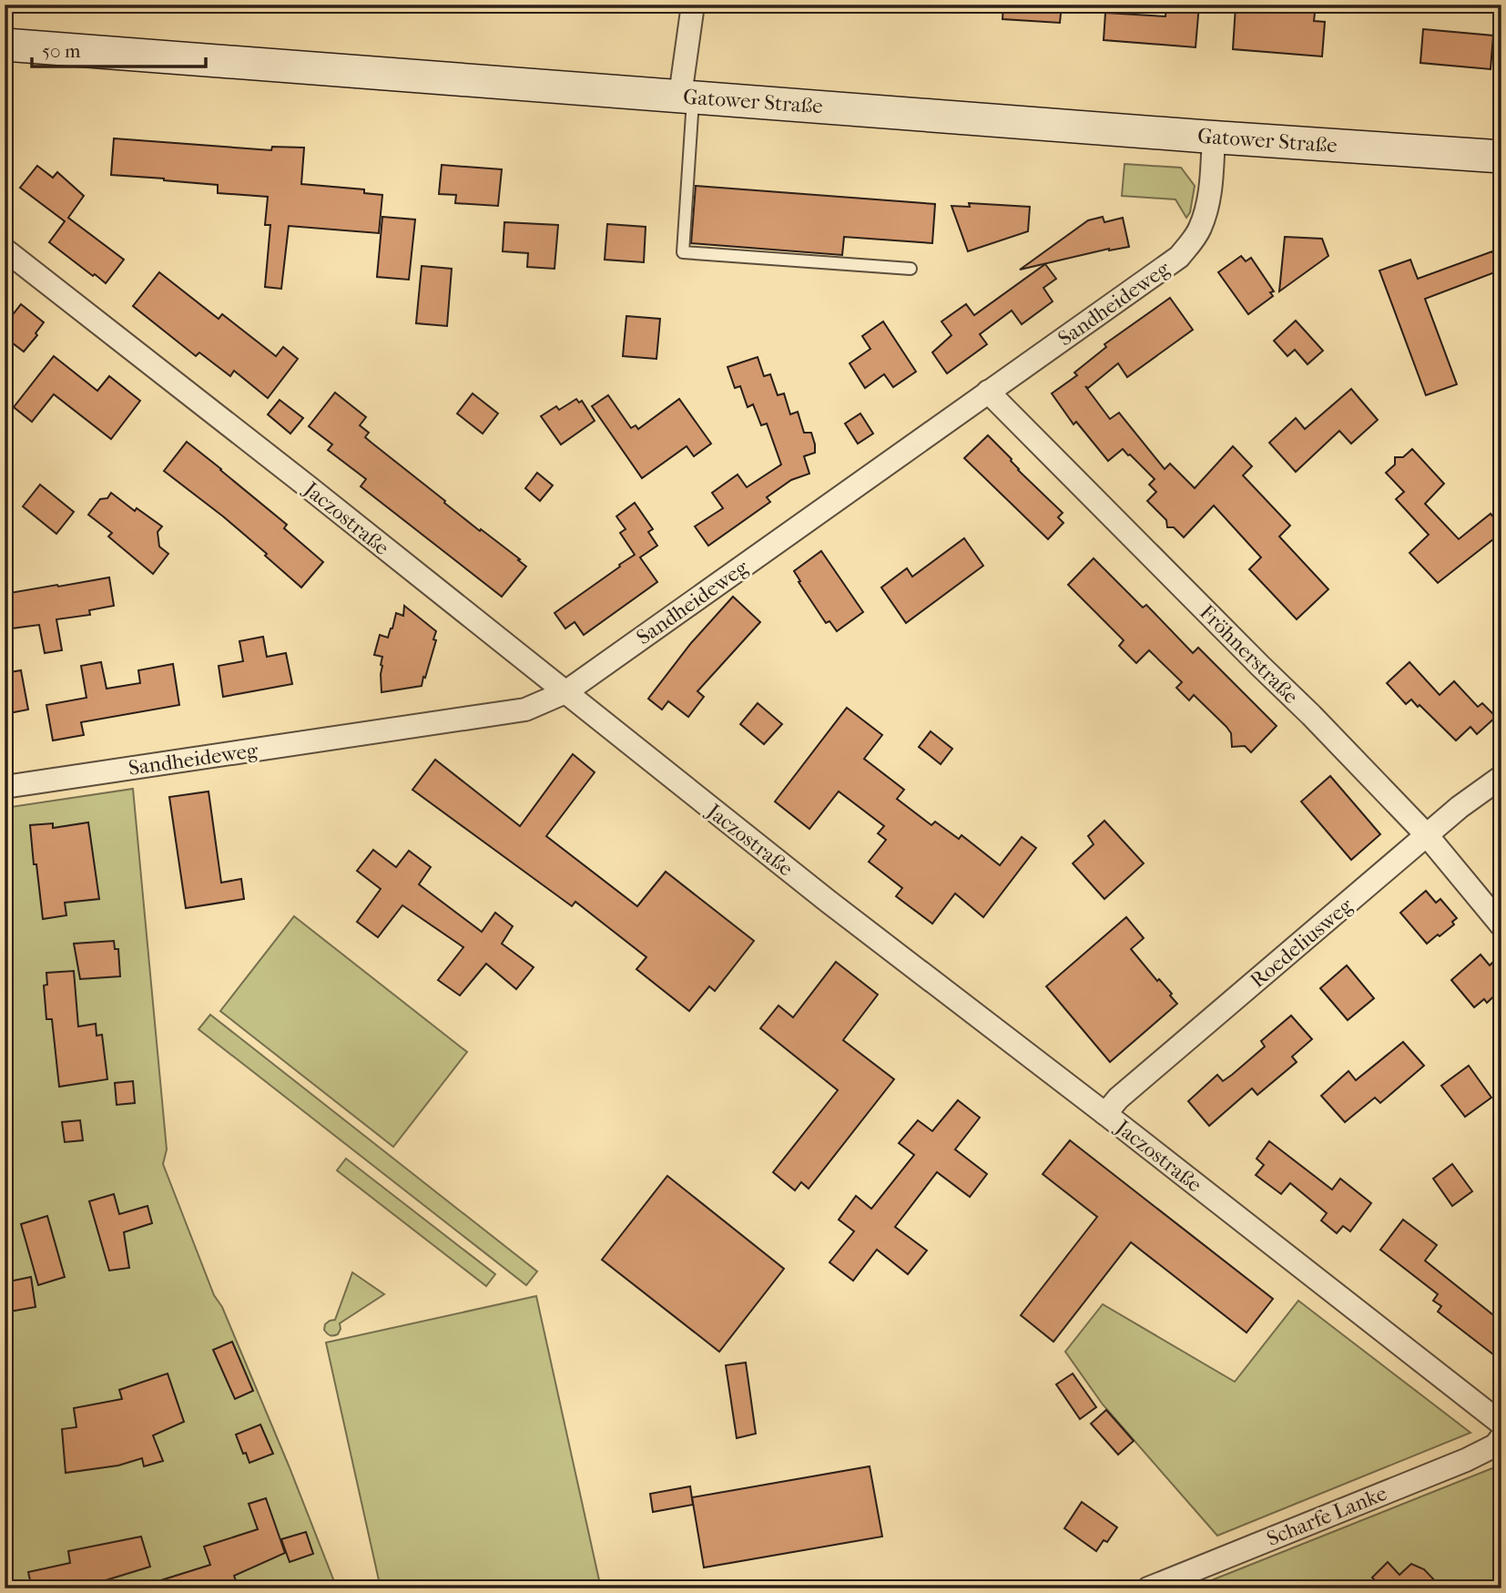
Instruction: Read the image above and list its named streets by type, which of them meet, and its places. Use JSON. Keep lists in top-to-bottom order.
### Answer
{
  "streets": {
    "main road": ["Gatower Straße"],
    "street": [
      "Sandheideweg",
      "Jaczostraße",
      "Fröhnerstraße",
      "Roedeliusweg",
      "Scharfe Lanke"
    ]
  },
  "crossings": [
    ["Gatower Straße", "Sandheideweg"],
    ["Sandheideweg", "Jaczostraße"],
    ["Sandheideweg", "Fröhnerstraße"],
    ["Jaczostraße", "Roedeliusweg"],
    ["Fröhnerstraße", "Roedeliusweg"]
  ],
  "scale_bar": "50 m"
}
